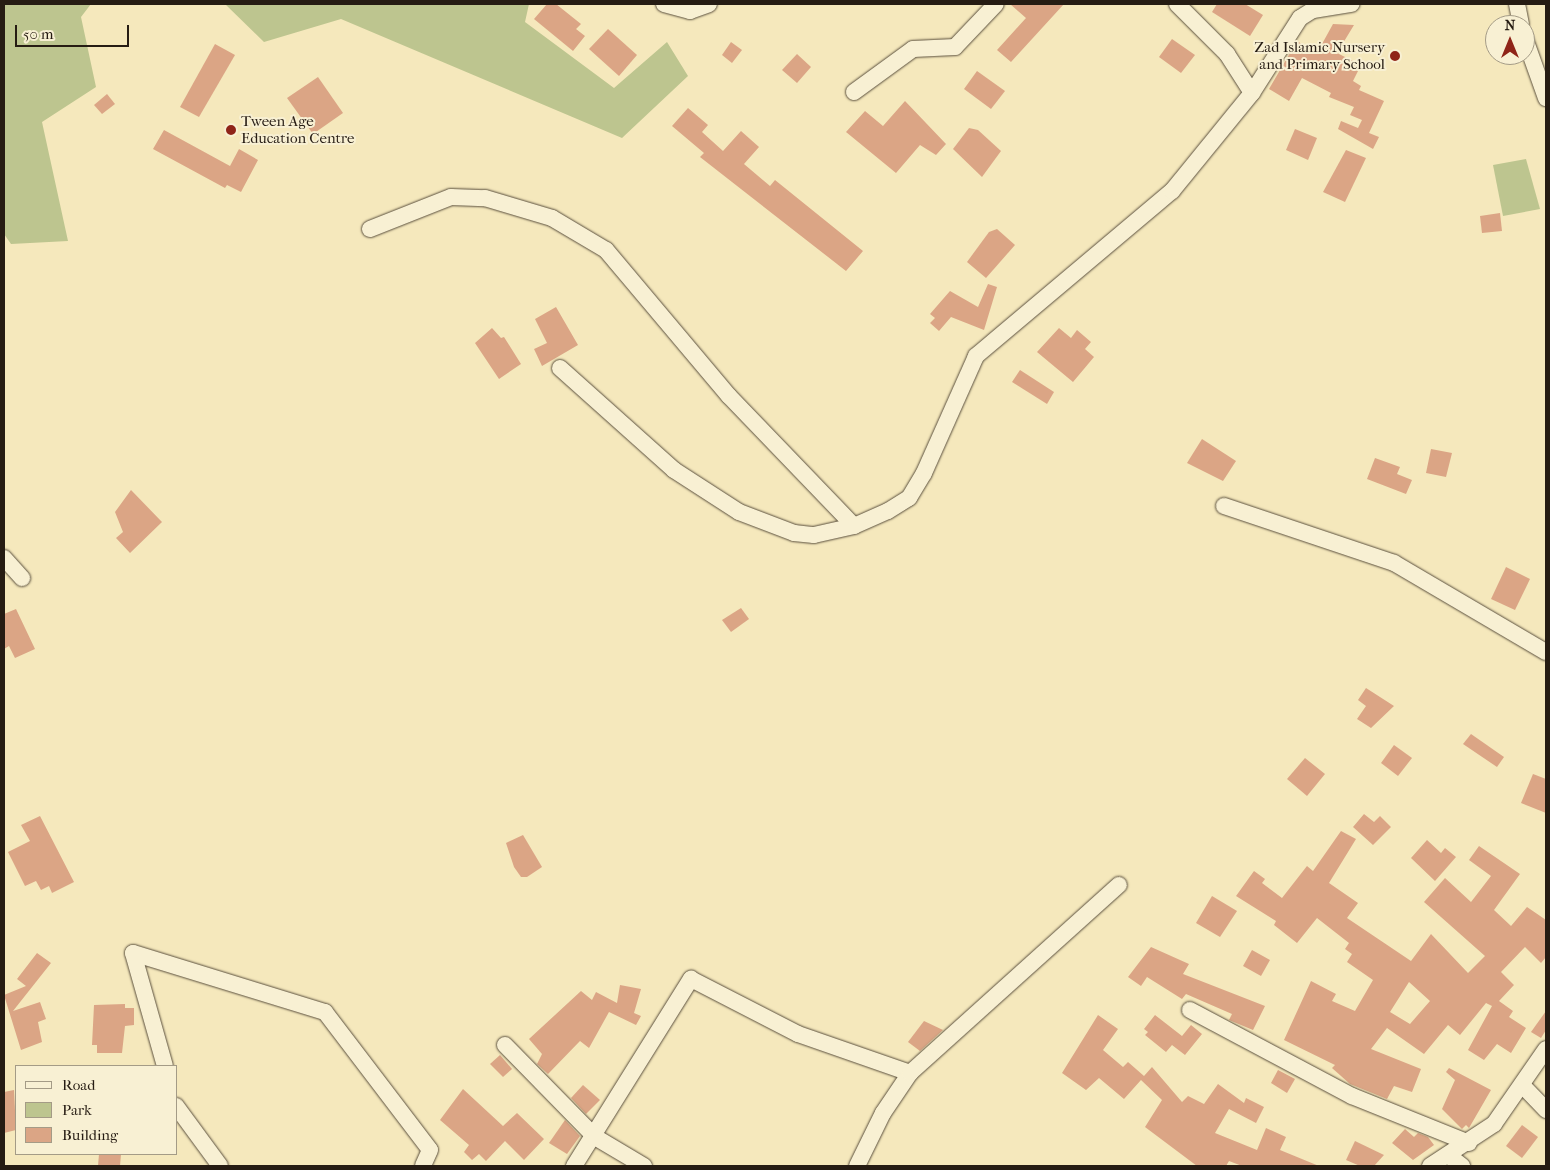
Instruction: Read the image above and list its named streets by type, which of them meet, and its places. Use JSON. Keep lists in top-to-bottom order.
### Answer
{
  "places": ["Zad Islamic Nursery and Primary School", "Tween Age Education Centre"],
  "legend": ["Road", "Park", "Building"],
  "scale_bar": "50 m",
  "north": "top"
}
